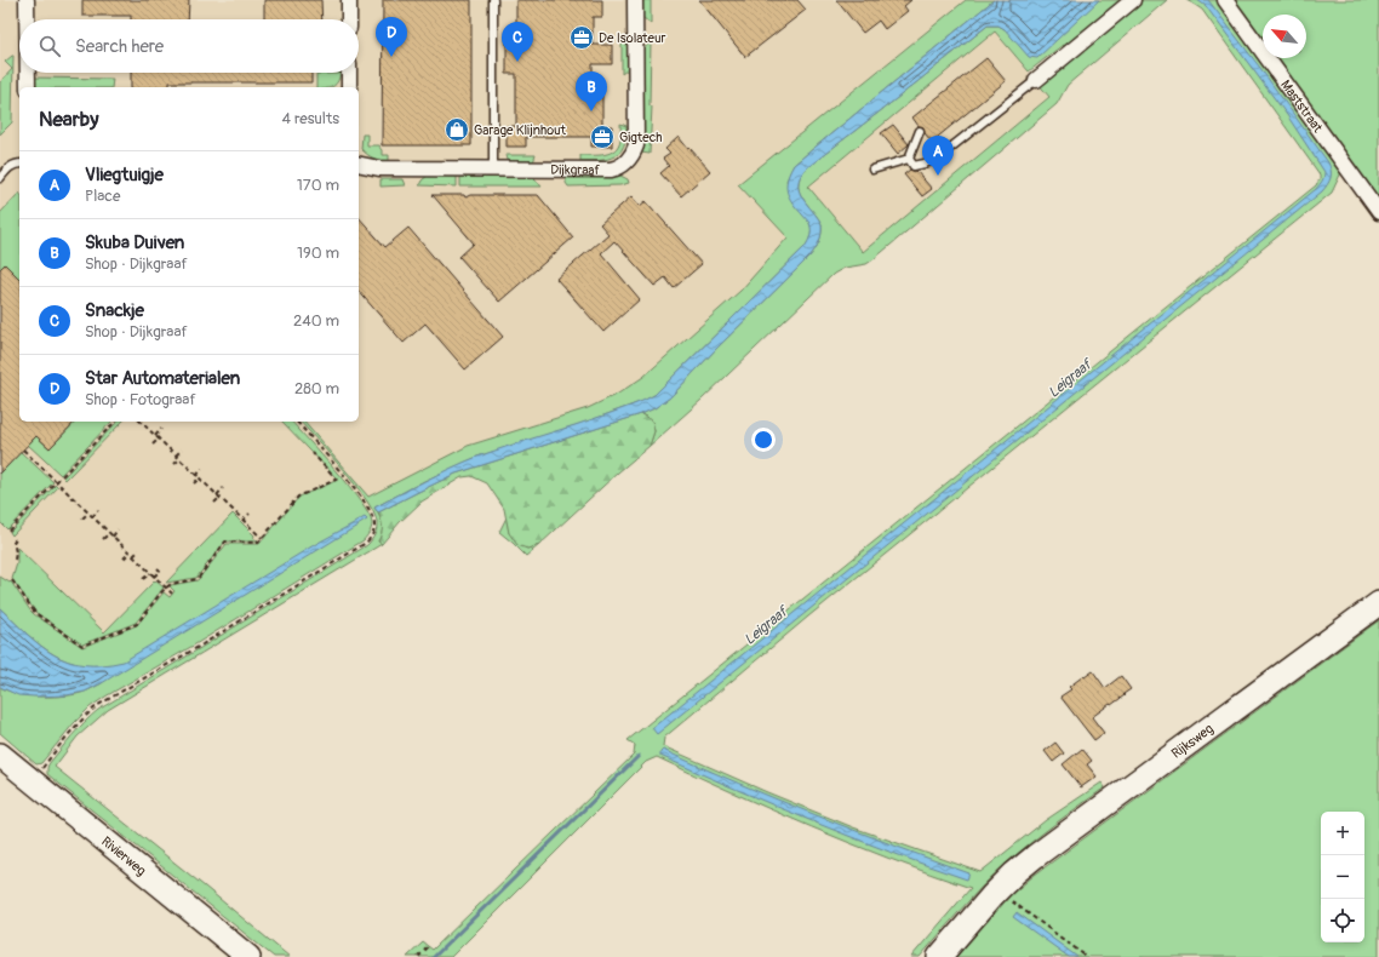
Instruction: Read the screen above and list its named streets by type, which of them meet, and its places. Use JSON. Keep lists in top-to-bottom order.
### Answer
{
  "streets": {
    "main road": ["Rijksweg", "Rivierweg"],
    "street": ["Maststraat", "Dijkgraaf"]
  },
  "water": ["Leigraaf"],
  "places": {
    "office": ["De Isolateur", "Gigtech"],
    "shop": ["Garage Klijnhout"]
  },
  "north": "top left",
  "page": {
    "pins": [
      "D",
      "C",
      "B",
      "A"
    ],
    "search": "Search here",
    "heading": ["Nearby", "4 results"],
    "list": [
      {
        "mark": "A",
        "name": "Vliegtuigje",
        "note": "Place",
        "value": "170 m"
      },
      {
        "mark": "B",
        "name": "Skuba Duiven",
        "note": "Shop · Dijkgraaf",
        "value": "190 m"
      },
      {
        "mark": "C",
        "name": "Snackje",
        "note": "Shop · Dijkgraaf",
        "value": "240 m"
      },
      {
        "mark": "D",
        "name": "Star Automaterialen",
        "note": "Shop · Fotograaf",
        "value": "280 m"
      }
    ],
    "map_buttons": ["+", "−"]
  }
}
